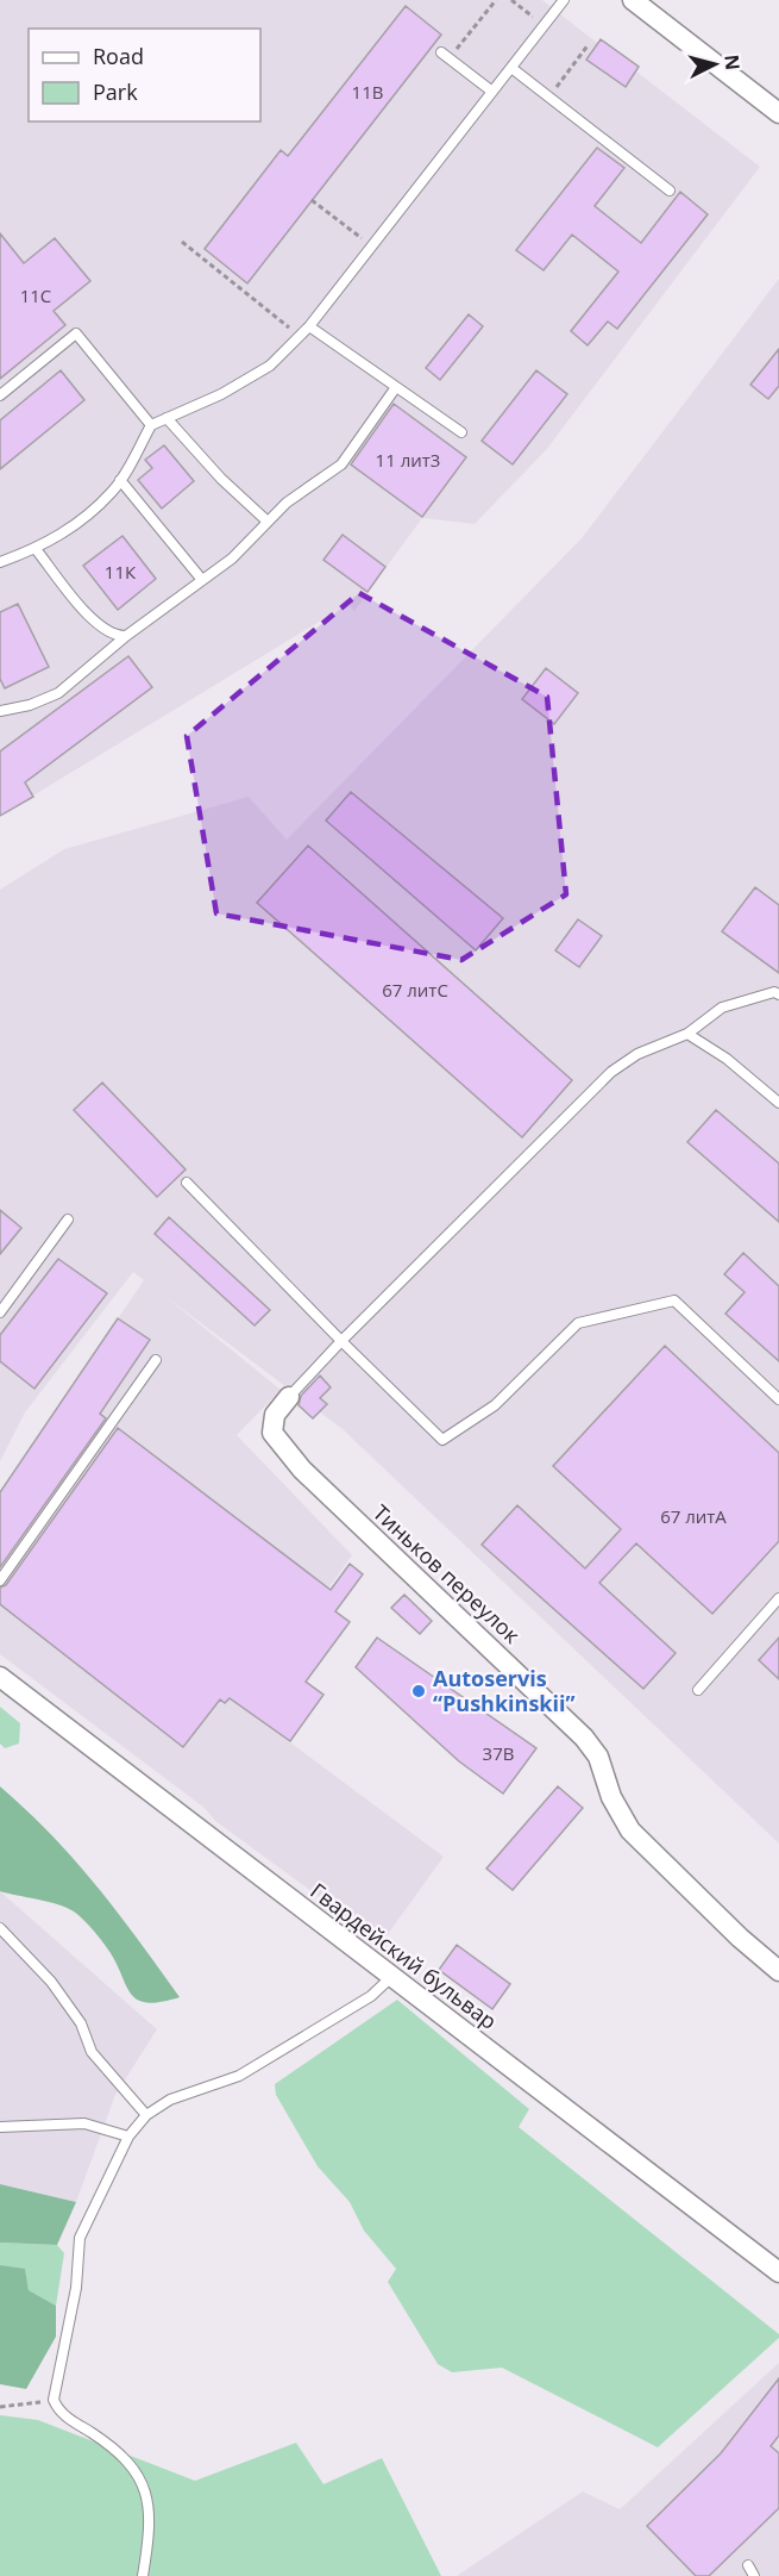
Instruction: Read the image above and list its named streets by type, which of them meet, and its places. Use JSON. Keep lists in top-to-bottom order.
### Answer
{
  "streets": {
    "street": ["Тиньков переулок", "Гвардейский бульвар"]
  },
  "places": ["Autoservis “Pushkinskii”"],
  "house_numbers": [
    "11В",
    "11С",
    "11 лит3",
    "11К",
    "67 литС",
    "67 литА",
    "37В"
  ],
  "legend": ["Road", "Park"],
  "north": "right"
}
